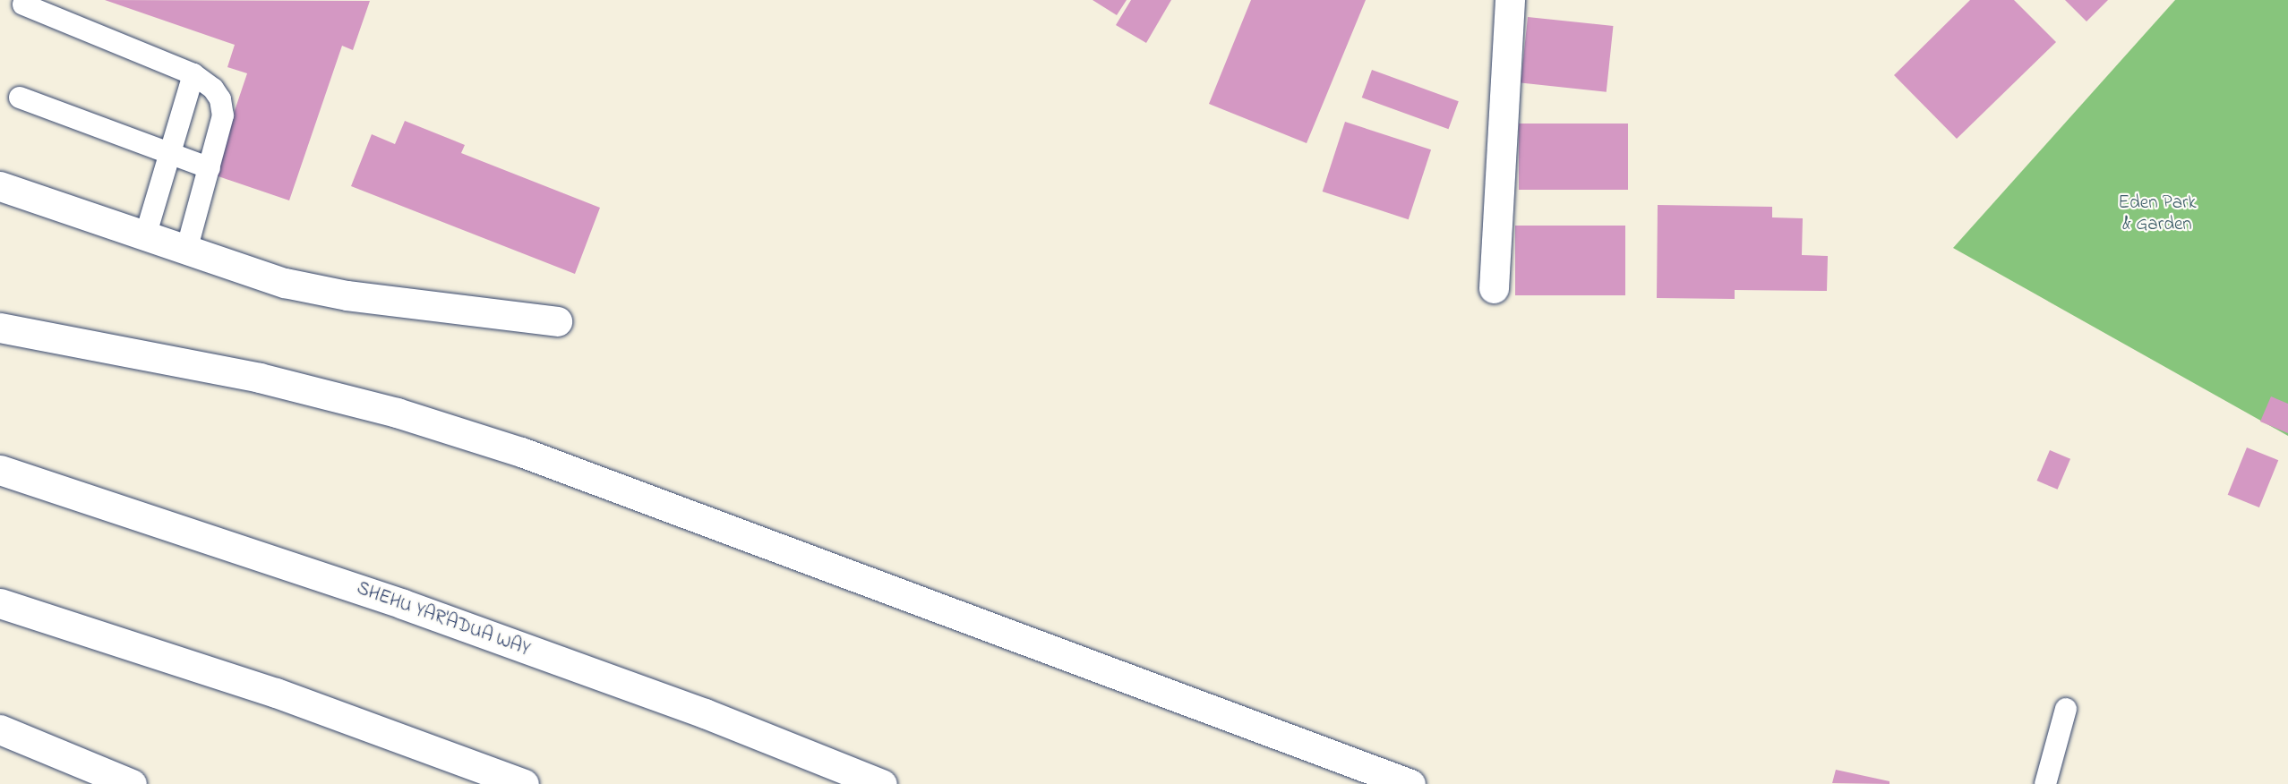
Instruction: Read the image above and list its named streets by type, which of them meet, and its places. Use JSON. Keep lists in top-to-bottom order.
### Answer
{
  "streets": {
    "main road": ["SHEHU YAR'ADUA WAY"]
  },
  "parks": ["Eden Park & Garden"]
}
